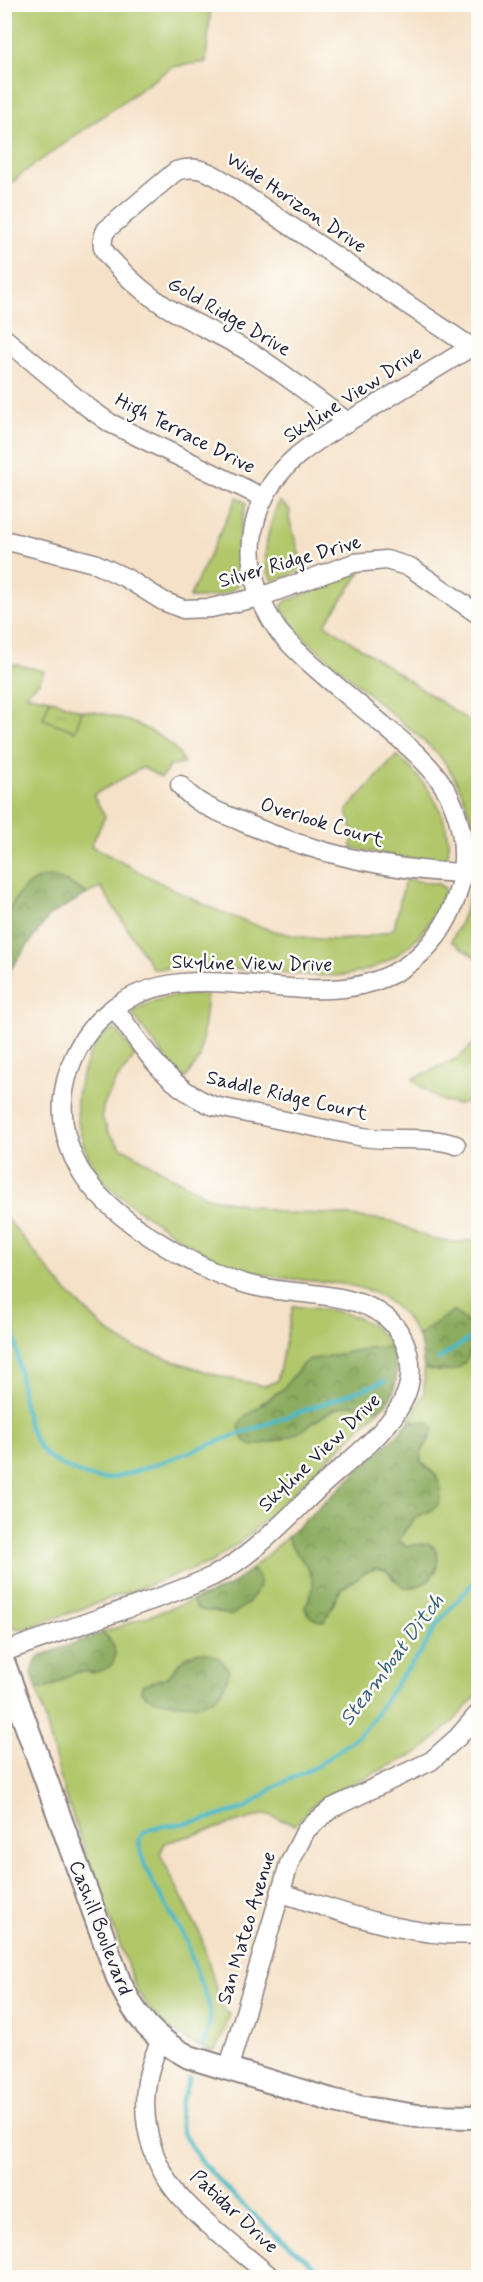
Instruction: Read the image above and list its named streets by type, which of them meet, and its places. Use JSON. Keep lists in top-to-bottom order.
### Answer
{
  "streets": {
    "street": [
      "Wide Horizon Drive",
      "Gold Ridge Drive",
      "Skyline View Drive",
      "High Terrace Drive",
      "Silver Ridge Drive",
      "Overlook Court",
      "Saddle Ridge Court",
      "Cashill Boulevard",
      "San Mateo Avenue",
      "Patidar Drive"
    ]
  },
  "crossings": [
    ["Wide Horizon Drive", "Gold Ridge Drive"],
    ["Wide Horizon Drive", "Skyline View Drive"],
    ["Gold Ridge Drive", "Skyline View Drive"],
    ["Skyline View Drive", "High Terrace Drive"],
    ["Skyline View Drive", "Silver Ridge Drive"],
    ["Skyline View Drive", "Overlook Court"],
    ["Skyline View Drive", "Saddle Ridge Court"],
    ["Cashill Boulevard", "San Mateo Avenue"],
    ["Cashill Boulevard", "Patidar Drive"]
  ],
  "water": ["Steamboat Ditch"]
}
